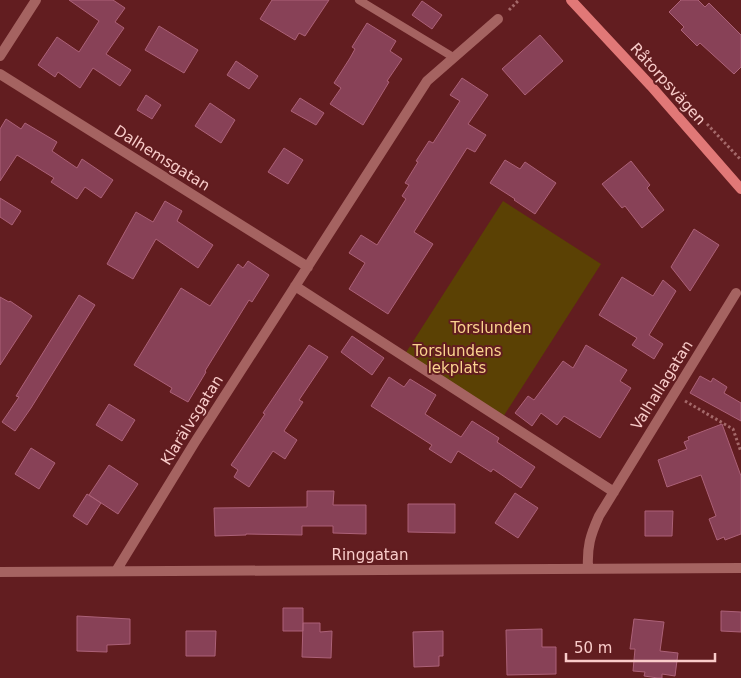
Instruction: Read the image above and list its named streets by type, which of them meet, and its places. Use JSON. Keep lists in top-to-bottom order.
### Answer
{
  "streets": {
    "street": [
      "Råtorpsvägen",
      "Dalhemsgatan",
      "Valhallagatan",
      "Klarälvsgatan",
      "Ringgatan"
    ]
  },
  "crossings": [
    ["Dalhemsgatan", "Klarälvsgatan"],
    ["Valhallagatan", "Ringgatan"],
    ["Klarälvsgatan", "Ringgatan"]
  ],
  "parks": ["Torslunden", "Torslundens lekplats"],
  "scale_bar": "50 m"
}
